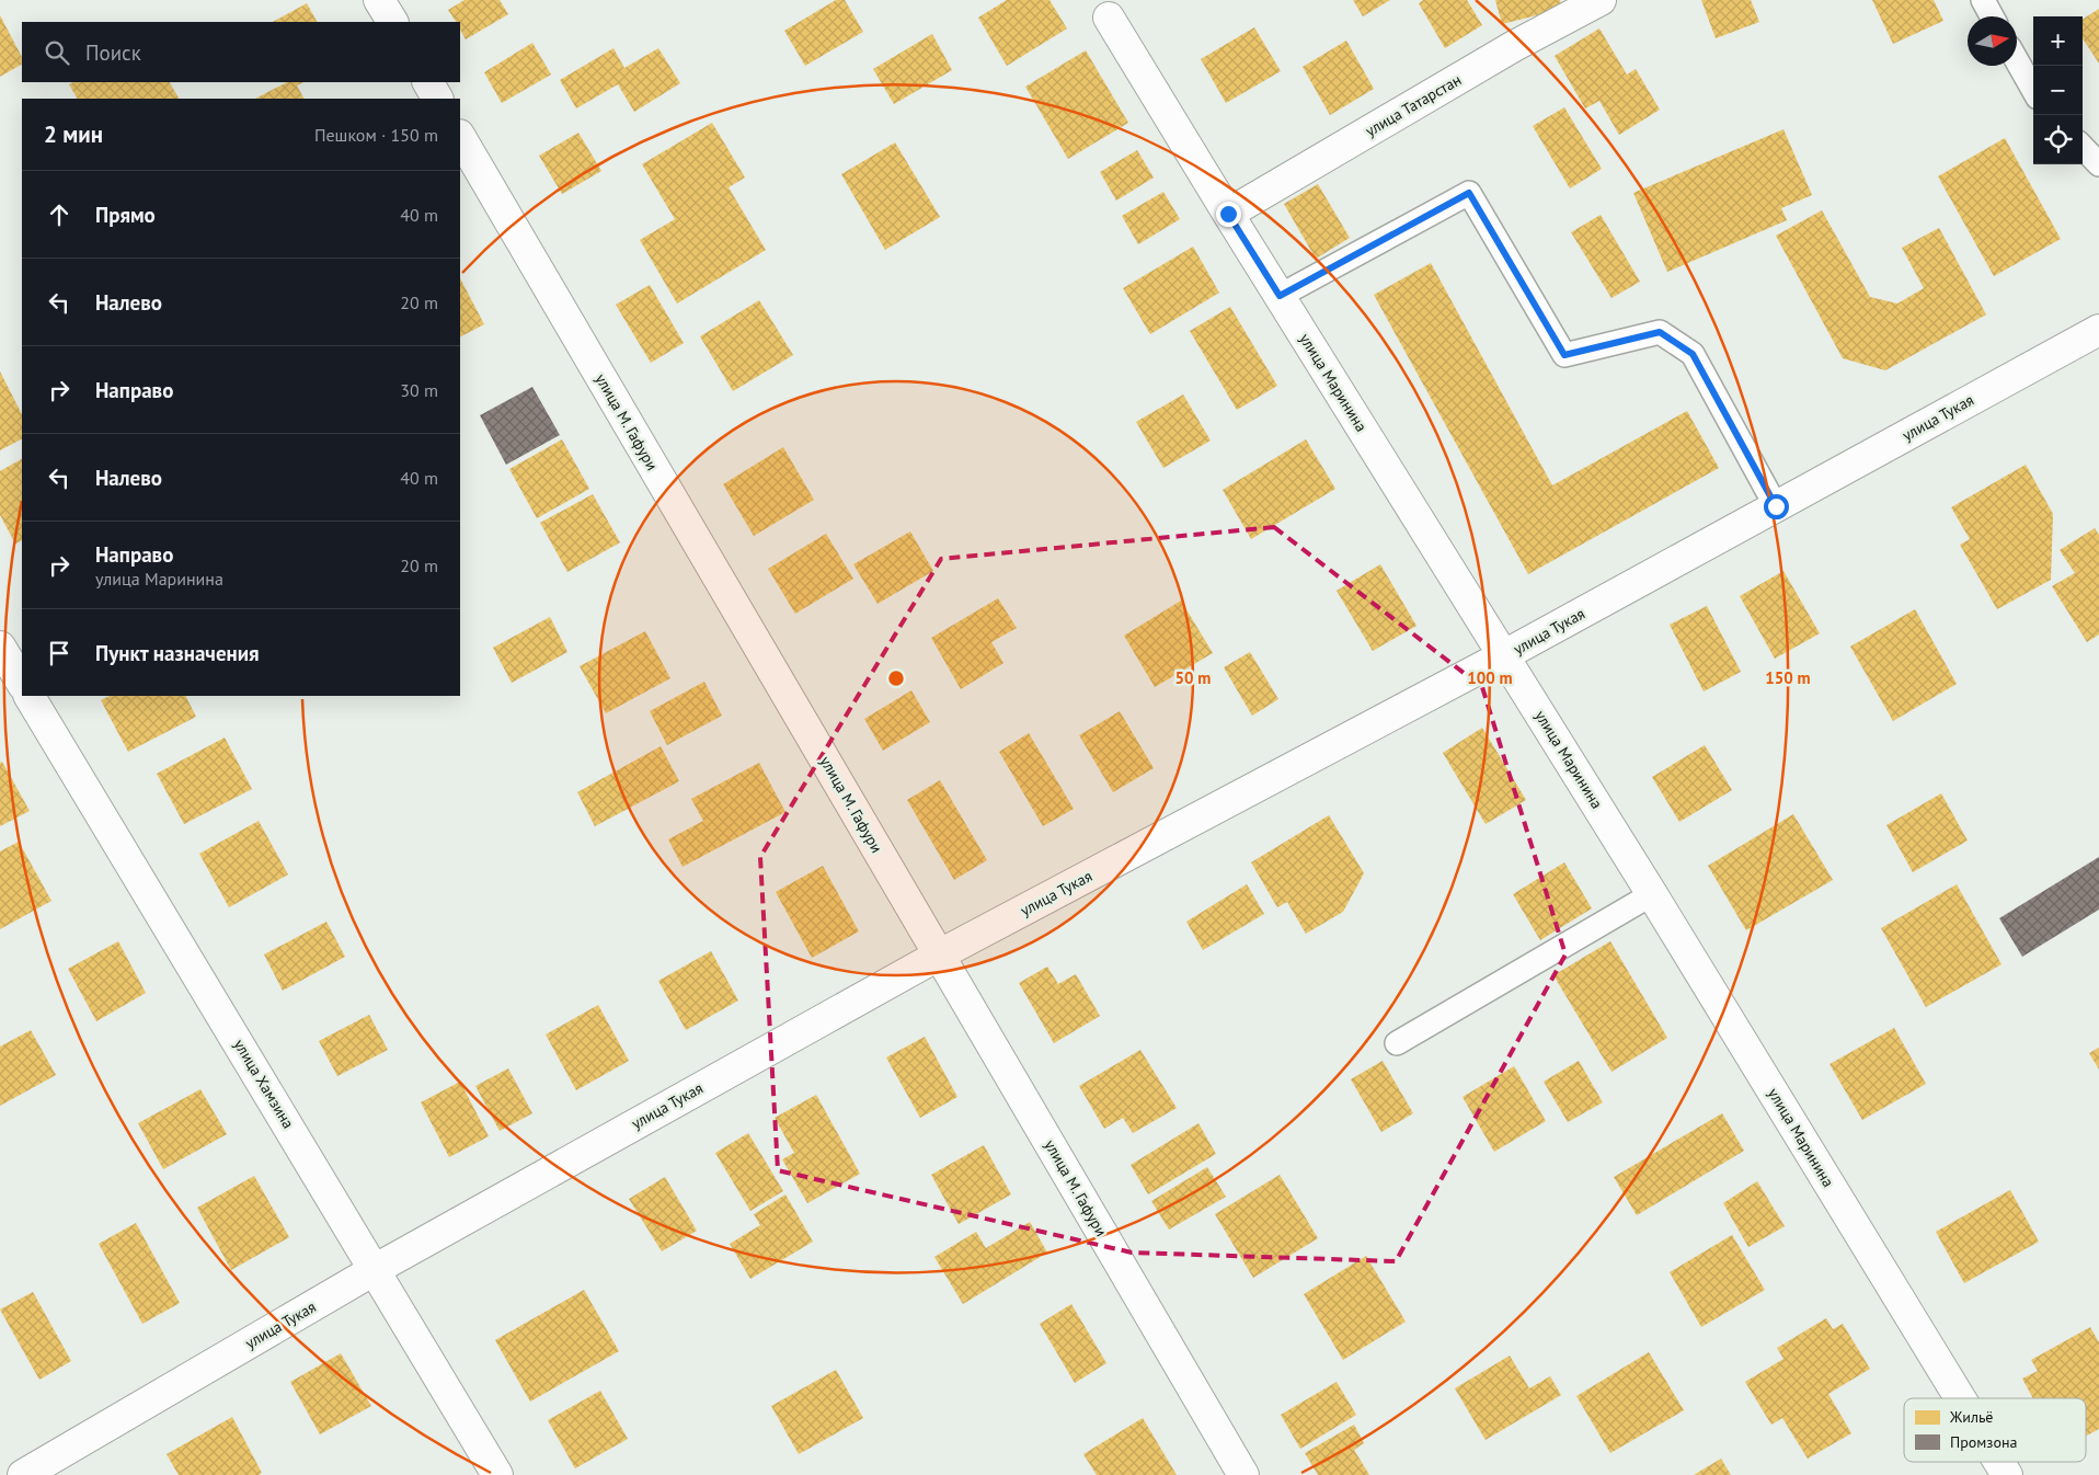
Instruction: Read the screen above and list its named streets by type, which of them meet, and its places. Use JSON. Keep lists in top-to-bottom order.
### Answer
{
  "streets": {
    "street": [
      "улица Татарстан",
      "улица Маринина",
      "улица Тукая",
      "улица М. Гафури",
      "улица Хамзина"
    ]
  },
  "crossings": [
    ["улица Татарстан", "улица Маринина"],
    ["улица Маринина", "улица Тукая"],
    ["улица Тукая", "улица М. Гафури"],
    ["улица Тукая", "улица Хамзина"]
  ],
  "legend": ["Жильё", "Промзона"],
  "north": "right",
  "page": {
    "map_buttons": ["+", "−"],
    "search": "Поиск",
    "heading": ["2 мин", "Пешком · 150 m"],
    "list": [
      ["Прямо", "40 m"],
      ["Налево", "20 m"],
      ["Направо", "30 m"],
      ["Налево", "40 m"],
      ["Направо", "улица Маринина", "20 m"],
      "Пункт назначения"
    ]
  },
  "rings": ["50 m", "100 m", "150 m"]
}
